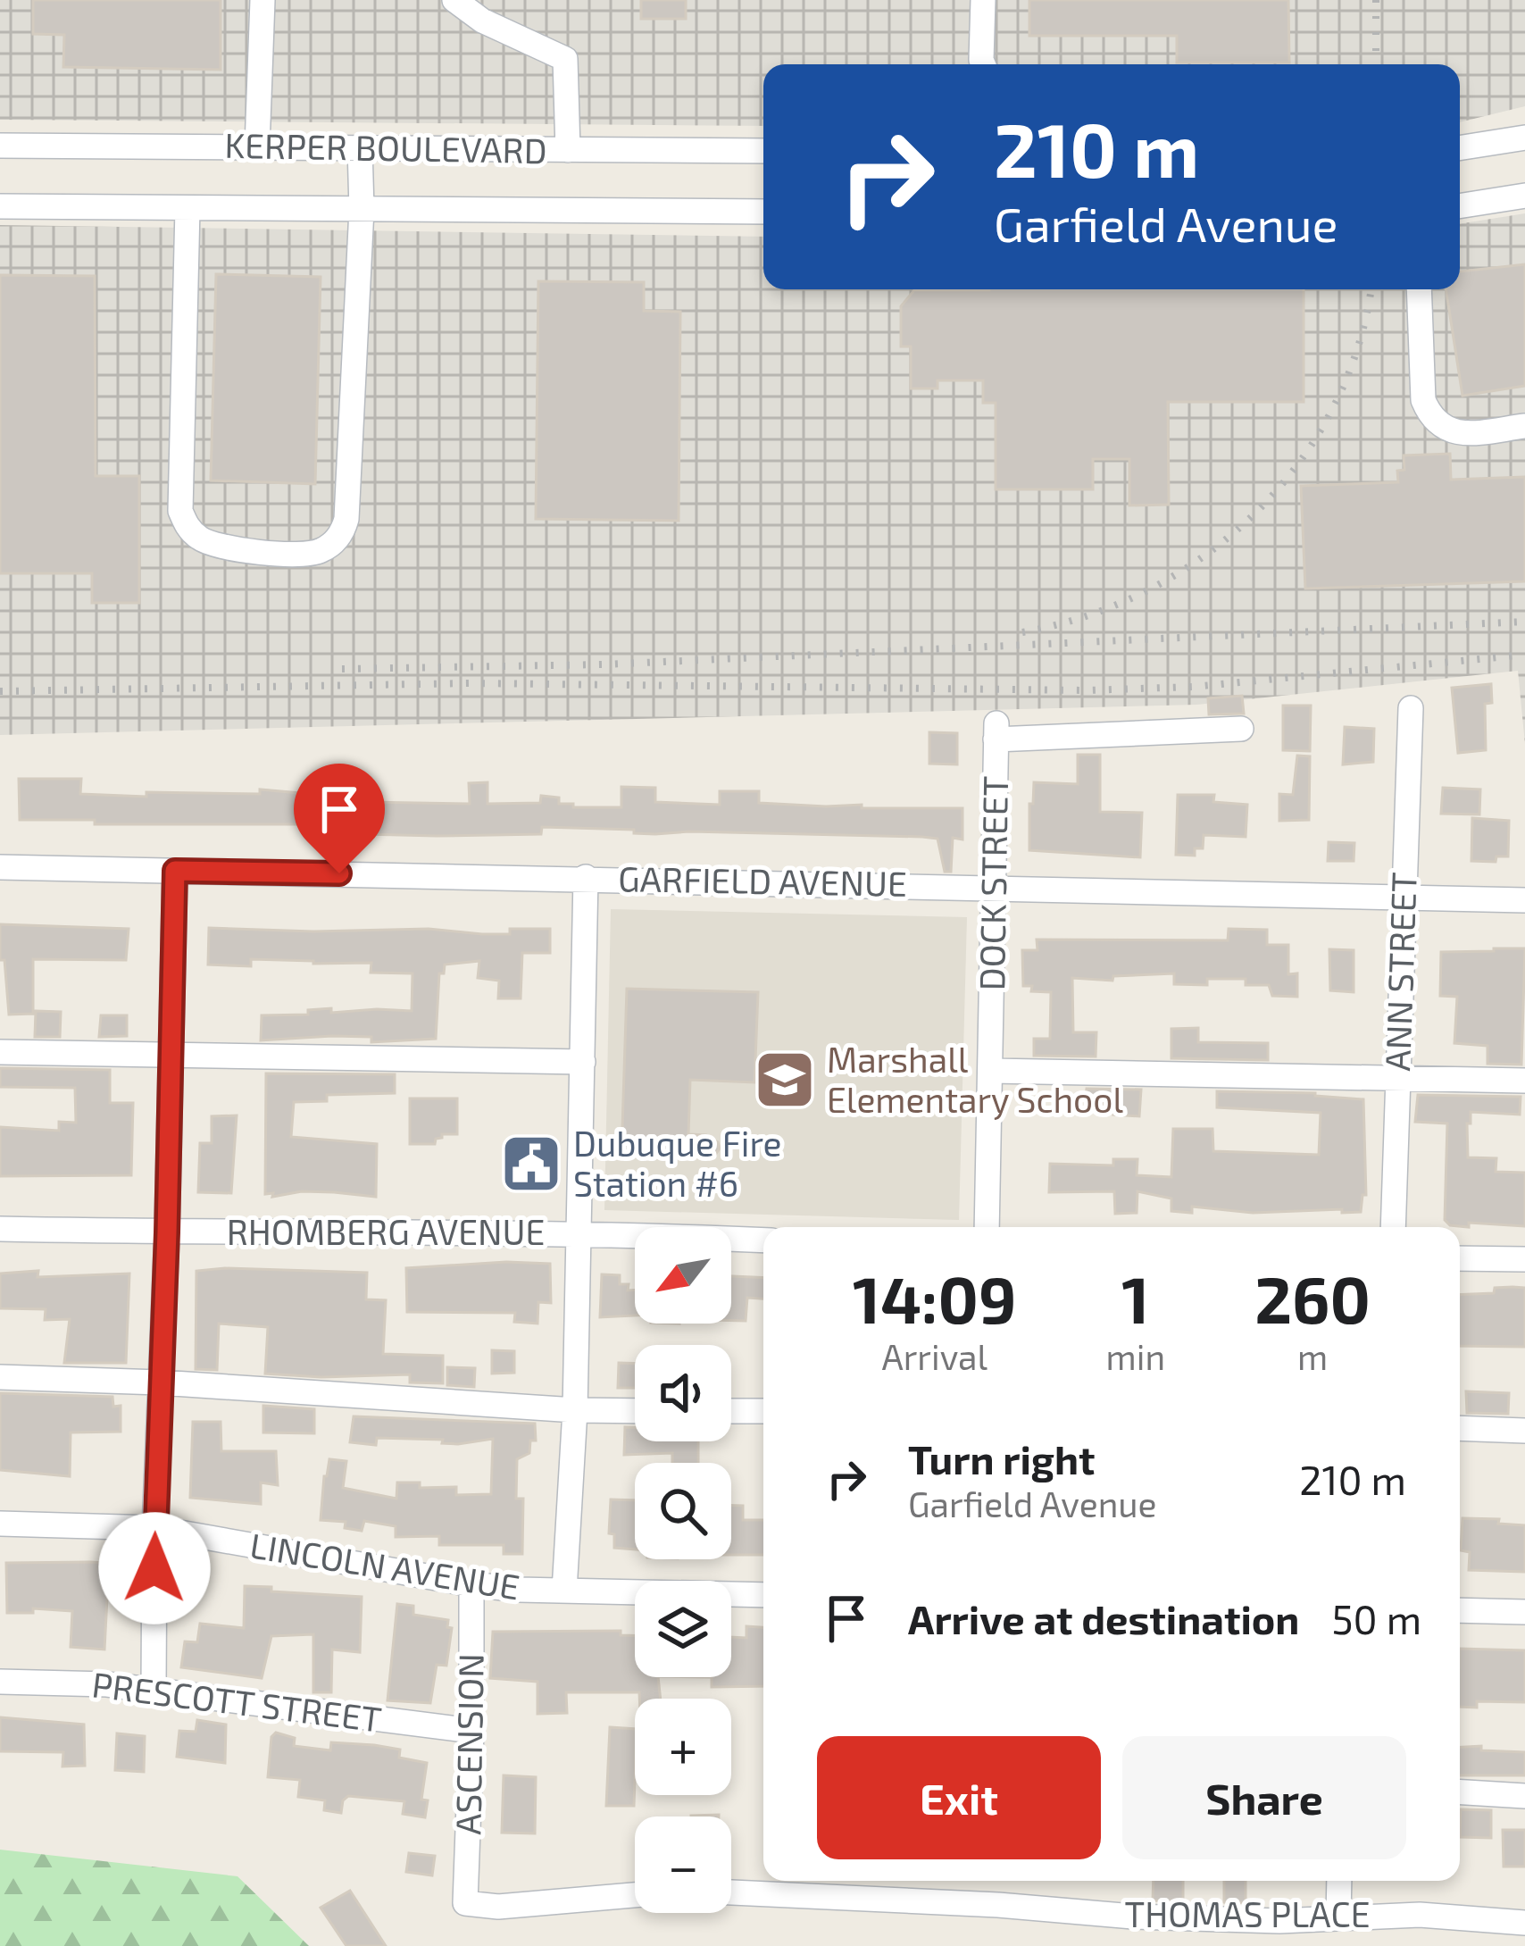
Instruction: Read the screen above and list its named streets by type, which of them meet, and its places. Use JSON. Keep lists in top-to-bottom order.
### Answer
{
  "streets": {
    "street": [
      "KERPER BOULEVARD",
      "GARFIELD AVENUE",
      "DOCK STREET",
      "ANN STREET",
      "RHOMBERG AVENUE",
      "LINCOLN AVENUE",
      "PRESCOTT STREET",
      "ASCENSION",
      "THOMAS PLACE"
    ]
  },
  "crossings": [
    ["GARFIELD AVENUE", "DOCK STREET"],
    ["GARFIELD AVENUE", "ANN STREET"],
    ["LINCOLN AVENUE", "ASCENSION"],
    ["PRESCOTT STREET", "ASCENSION"]
  ],
  "places": {
    "school or university": ["Marshall Elementary School"],
    "public building": ["Dubuque Fire Station #6"]
  },
  "north": "bottom left",
  "page": {
    "turn": ["210 m", "Garfield Avenue"],
    "map_buttons": ["+", "−"],
    "eta": [
      "14:09",
      "Arrival",
      "1",
      "min",
      "260",
      "m"
    ],
    "list": [
      {
        "name": "Turn right",
        "note": "Garfield Avenue",
        "value": "210 m"
      },
      {
        "name": "Arrive at destination",
        "value": "50 m"
      }
    ],
    "buttons": ["Exit", "Share"]
  }
}
